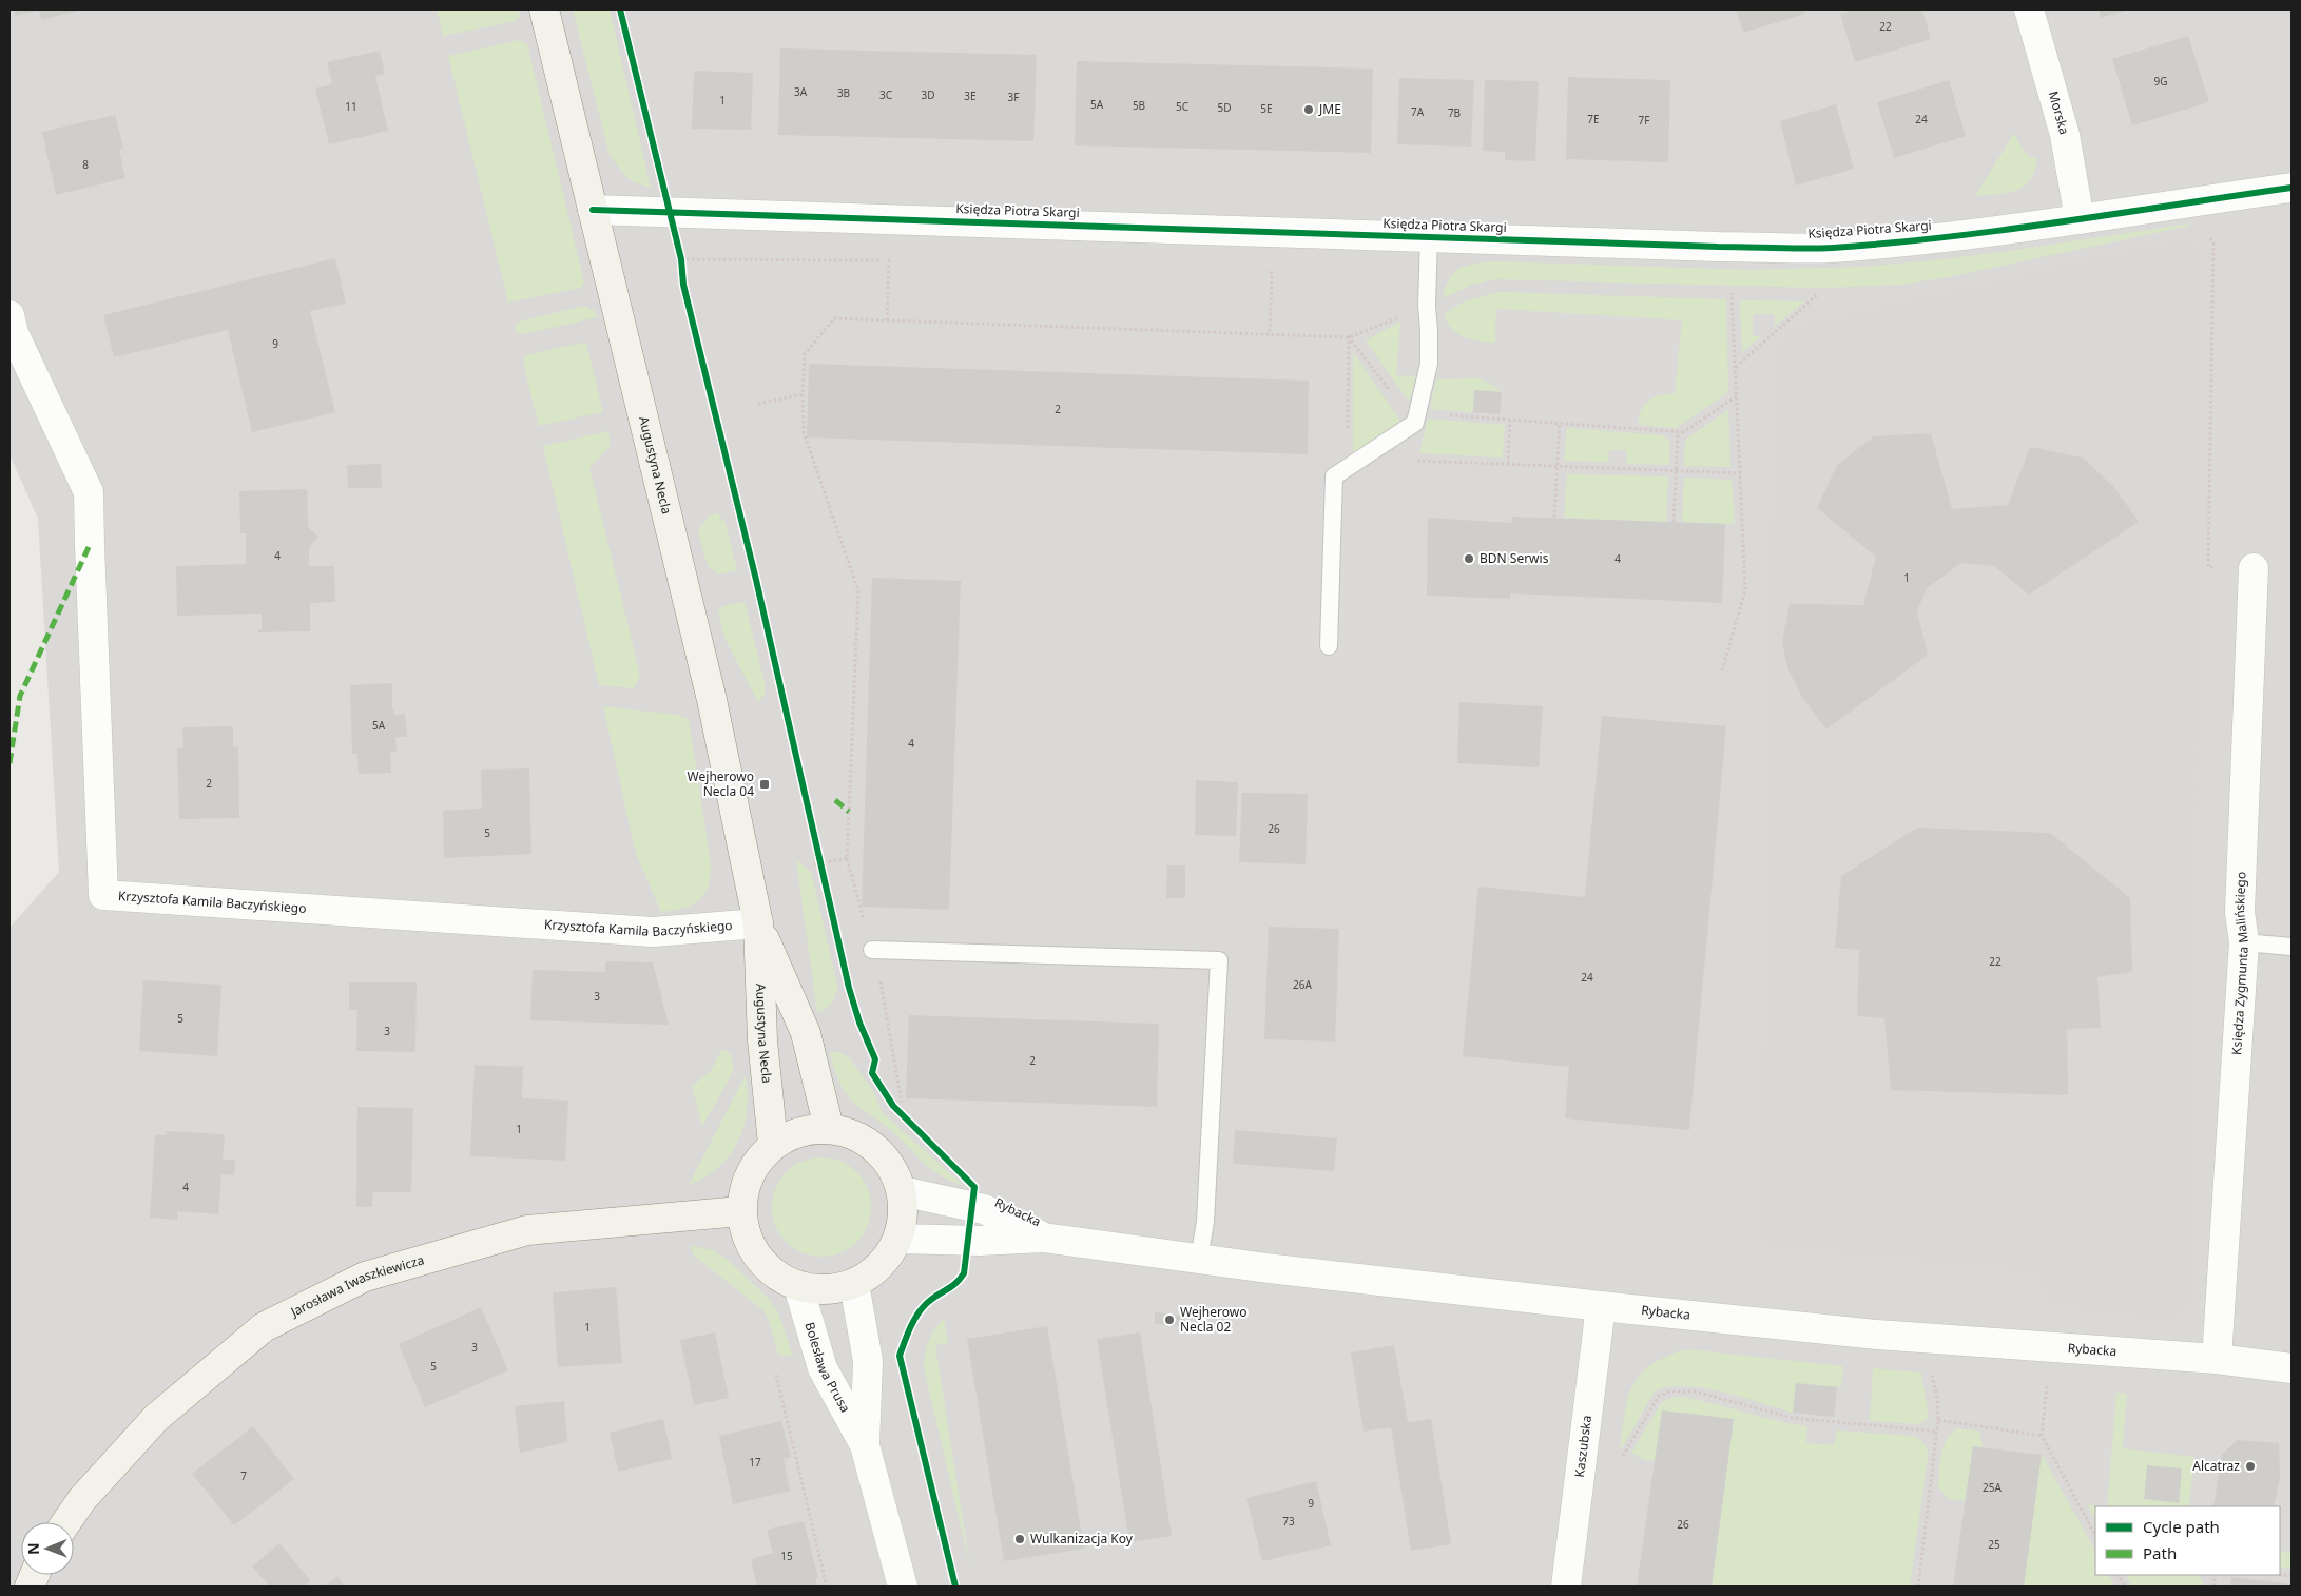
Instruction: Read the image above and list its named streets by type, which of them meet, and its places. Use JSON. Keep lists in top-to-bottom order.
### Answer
{
  "streets": {
    "main road": ["Augustyna Necla", "Jarosława Iwaszkiewicza"],
    "street": [
      "Morska",
      "Księdza Piotra Skargi",
      "Krzysztofa Kamila Baczyńskiego",
      "Księdza Zygmunta Malińskiego",
      "Rybacka",
      "Bolesława Prusa",
      "Kaszubska"
    ]
  },
  "crossings": [
    ["Morska", "Księdza Piotra Skargi"],
    ["Księdza Piotra Skargi", "Augustyna Necla"],
    ["Augustyna Necla", "Krzysztofa Kamila Baczyńskiego"],
    ["Augustyna Necla", "Rybacka"],
    ["Augustyna Necla", "Jarosława Iwaszkiewicza"],
    ["Augustyna Necla", "Bolesława Prusa"],
    ["Księdza Zygmunta Malińskiego", "Rybacka"],
    ["Rybacka", "Jarosława Iwaszkiewicza"],
    ["Rybacka", "Bolesława Prusa"],
    ["Rybacka", "Kaszubska"],
    ["Jarosława Iwaszkiewicza", "Bolesława Prusa"]
  ],
  "places": {
    "other": [
      "JME",
      "BDN Serwis",
      "Wejherowo Necla 02",
      "Alcatraz",
      "Wulkanizacja Koy"
    ],
    "transit": ["Wejherowo Necla 04"]
  },
  "house_numbers": [
    "22",
    "9G",
    "3A",
    "3B",
    "3C",
    "3D",
    "3E",
    "3F",
    "1",
    "5A",
    "5B",
    "11",
    "5C",
    "5D",
    "5E",
    "7A",
    "7B",
    "7E",
    "24",
    "7F",
    "8",
    "9",
    "2",
    "4",
    "4",
    "1",
    "5A",
    "4",
    "2",
    "26",
    "5",
    "22",
    "24",
    "26A",
    "3",
    "5",
    "3",
    "2",
    "1",
    "4",
    "1",
    "3",
    "5",
    "17",
    "7",
    "25A",
    "9",
    "73",
    "26",
    "25",
    "15"
  ],
  "legend": ["Cycle path", "Path"],
  "north": "left"
}
